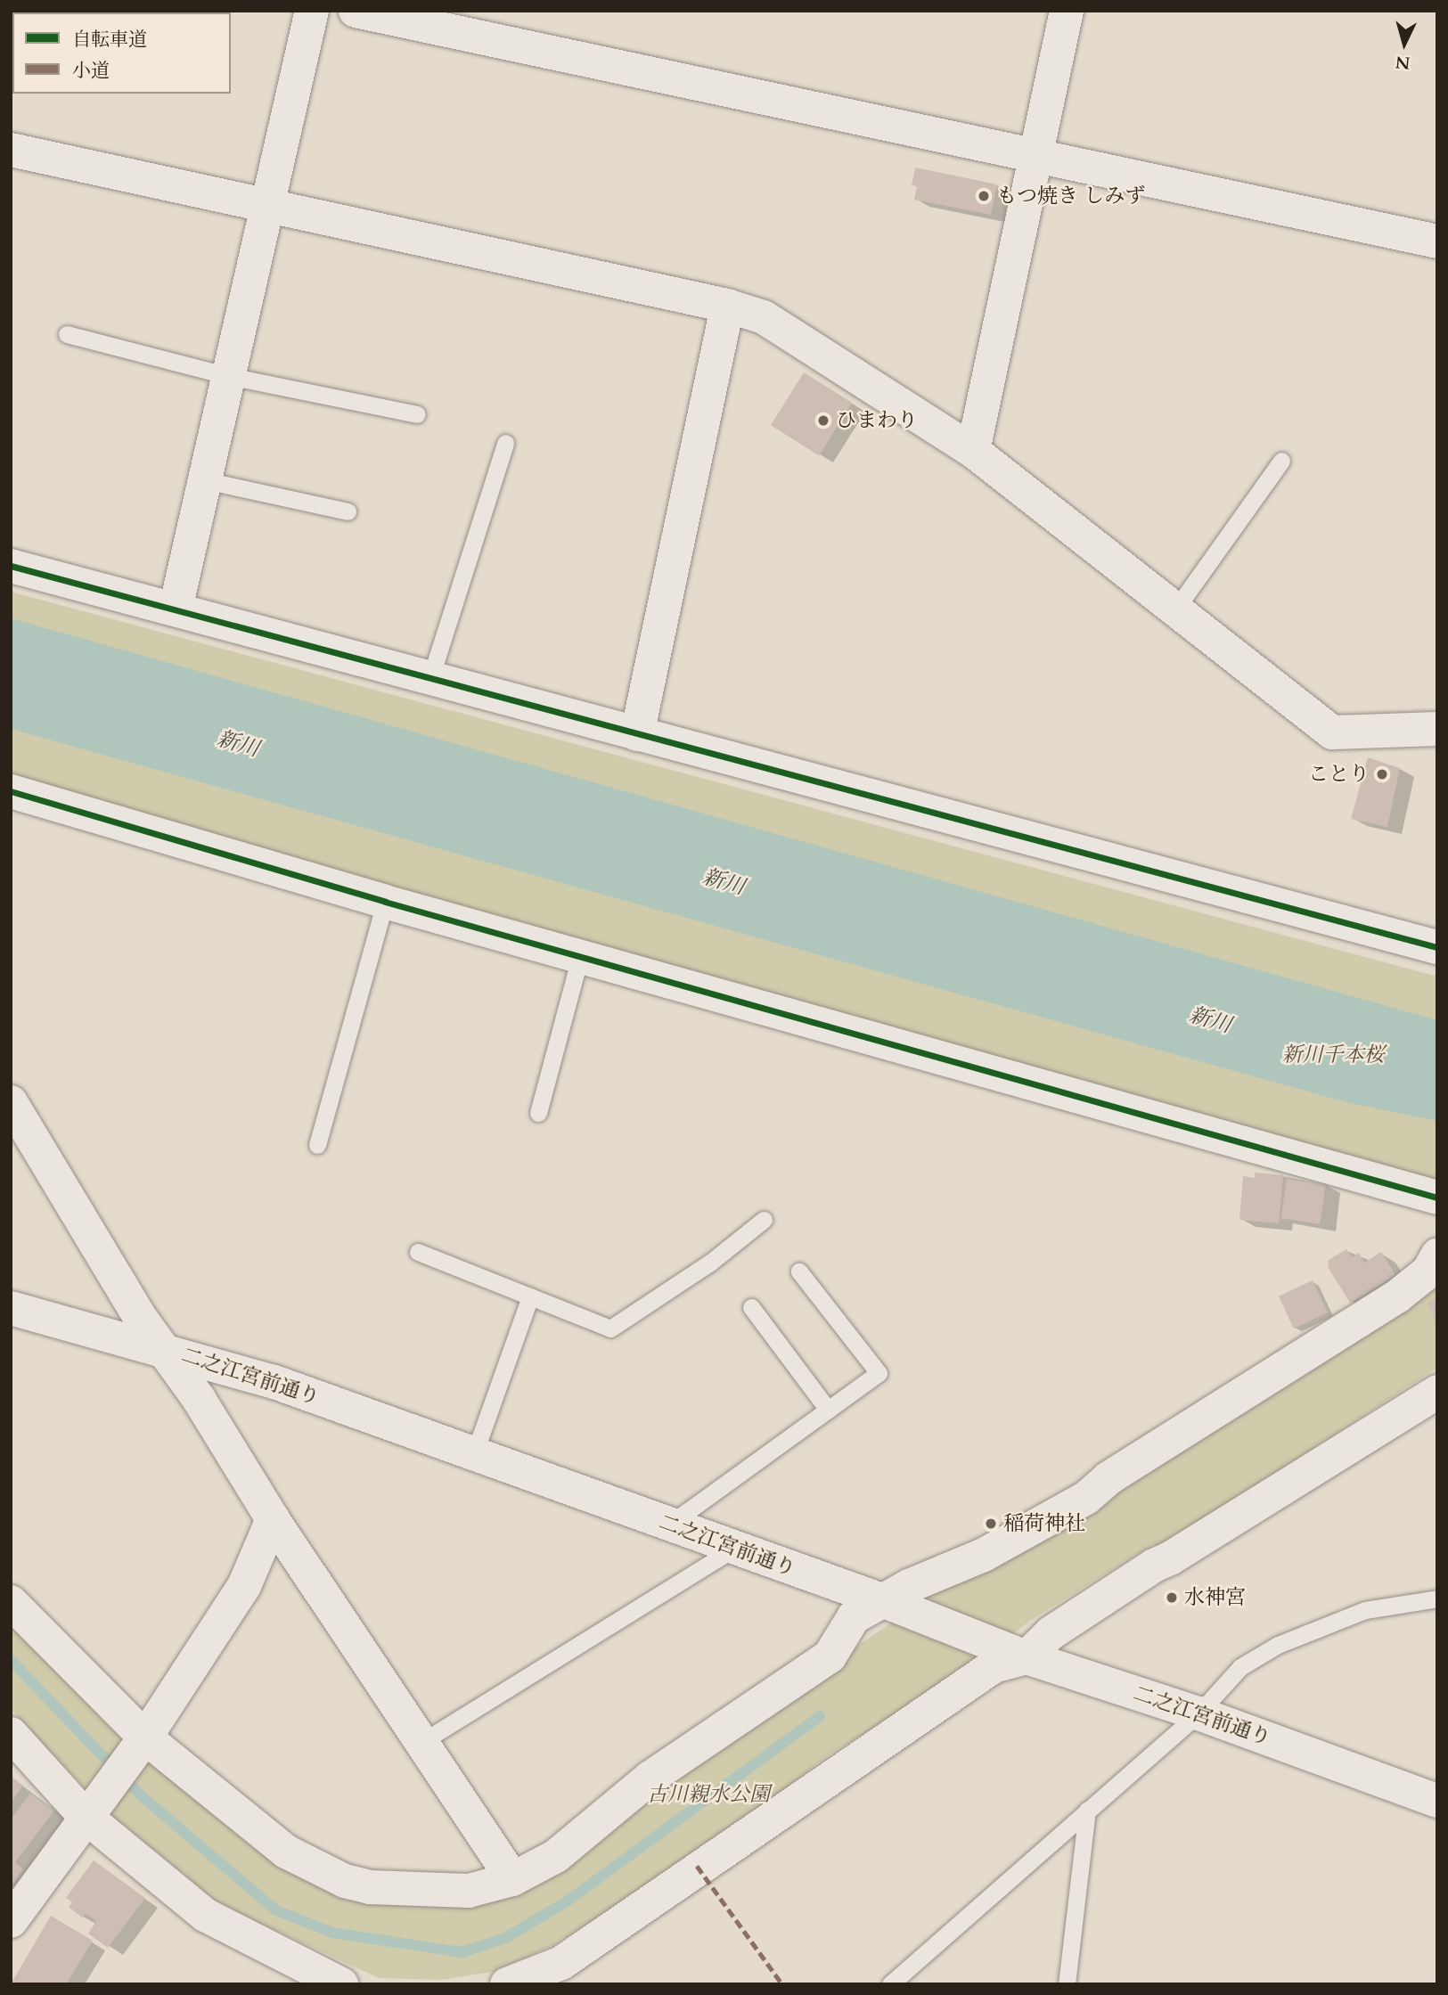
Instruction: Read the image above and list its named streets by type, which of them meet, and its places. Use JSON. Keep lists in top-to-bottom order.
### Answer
{
  "streets": {
    "street": ["二之江宮前通り"]
  },
  "water": ["新川"],
  "parks": ["新川千本桜", "古川親水公園"],
  "places": [
    "もつ焼き しみず",
    "ひまわり",
    "ことり",
    "稲荷神社",
    "水神宮"
  ],
  "legend": ["自転車道", "小道"],
  "north": "bottom"
}
